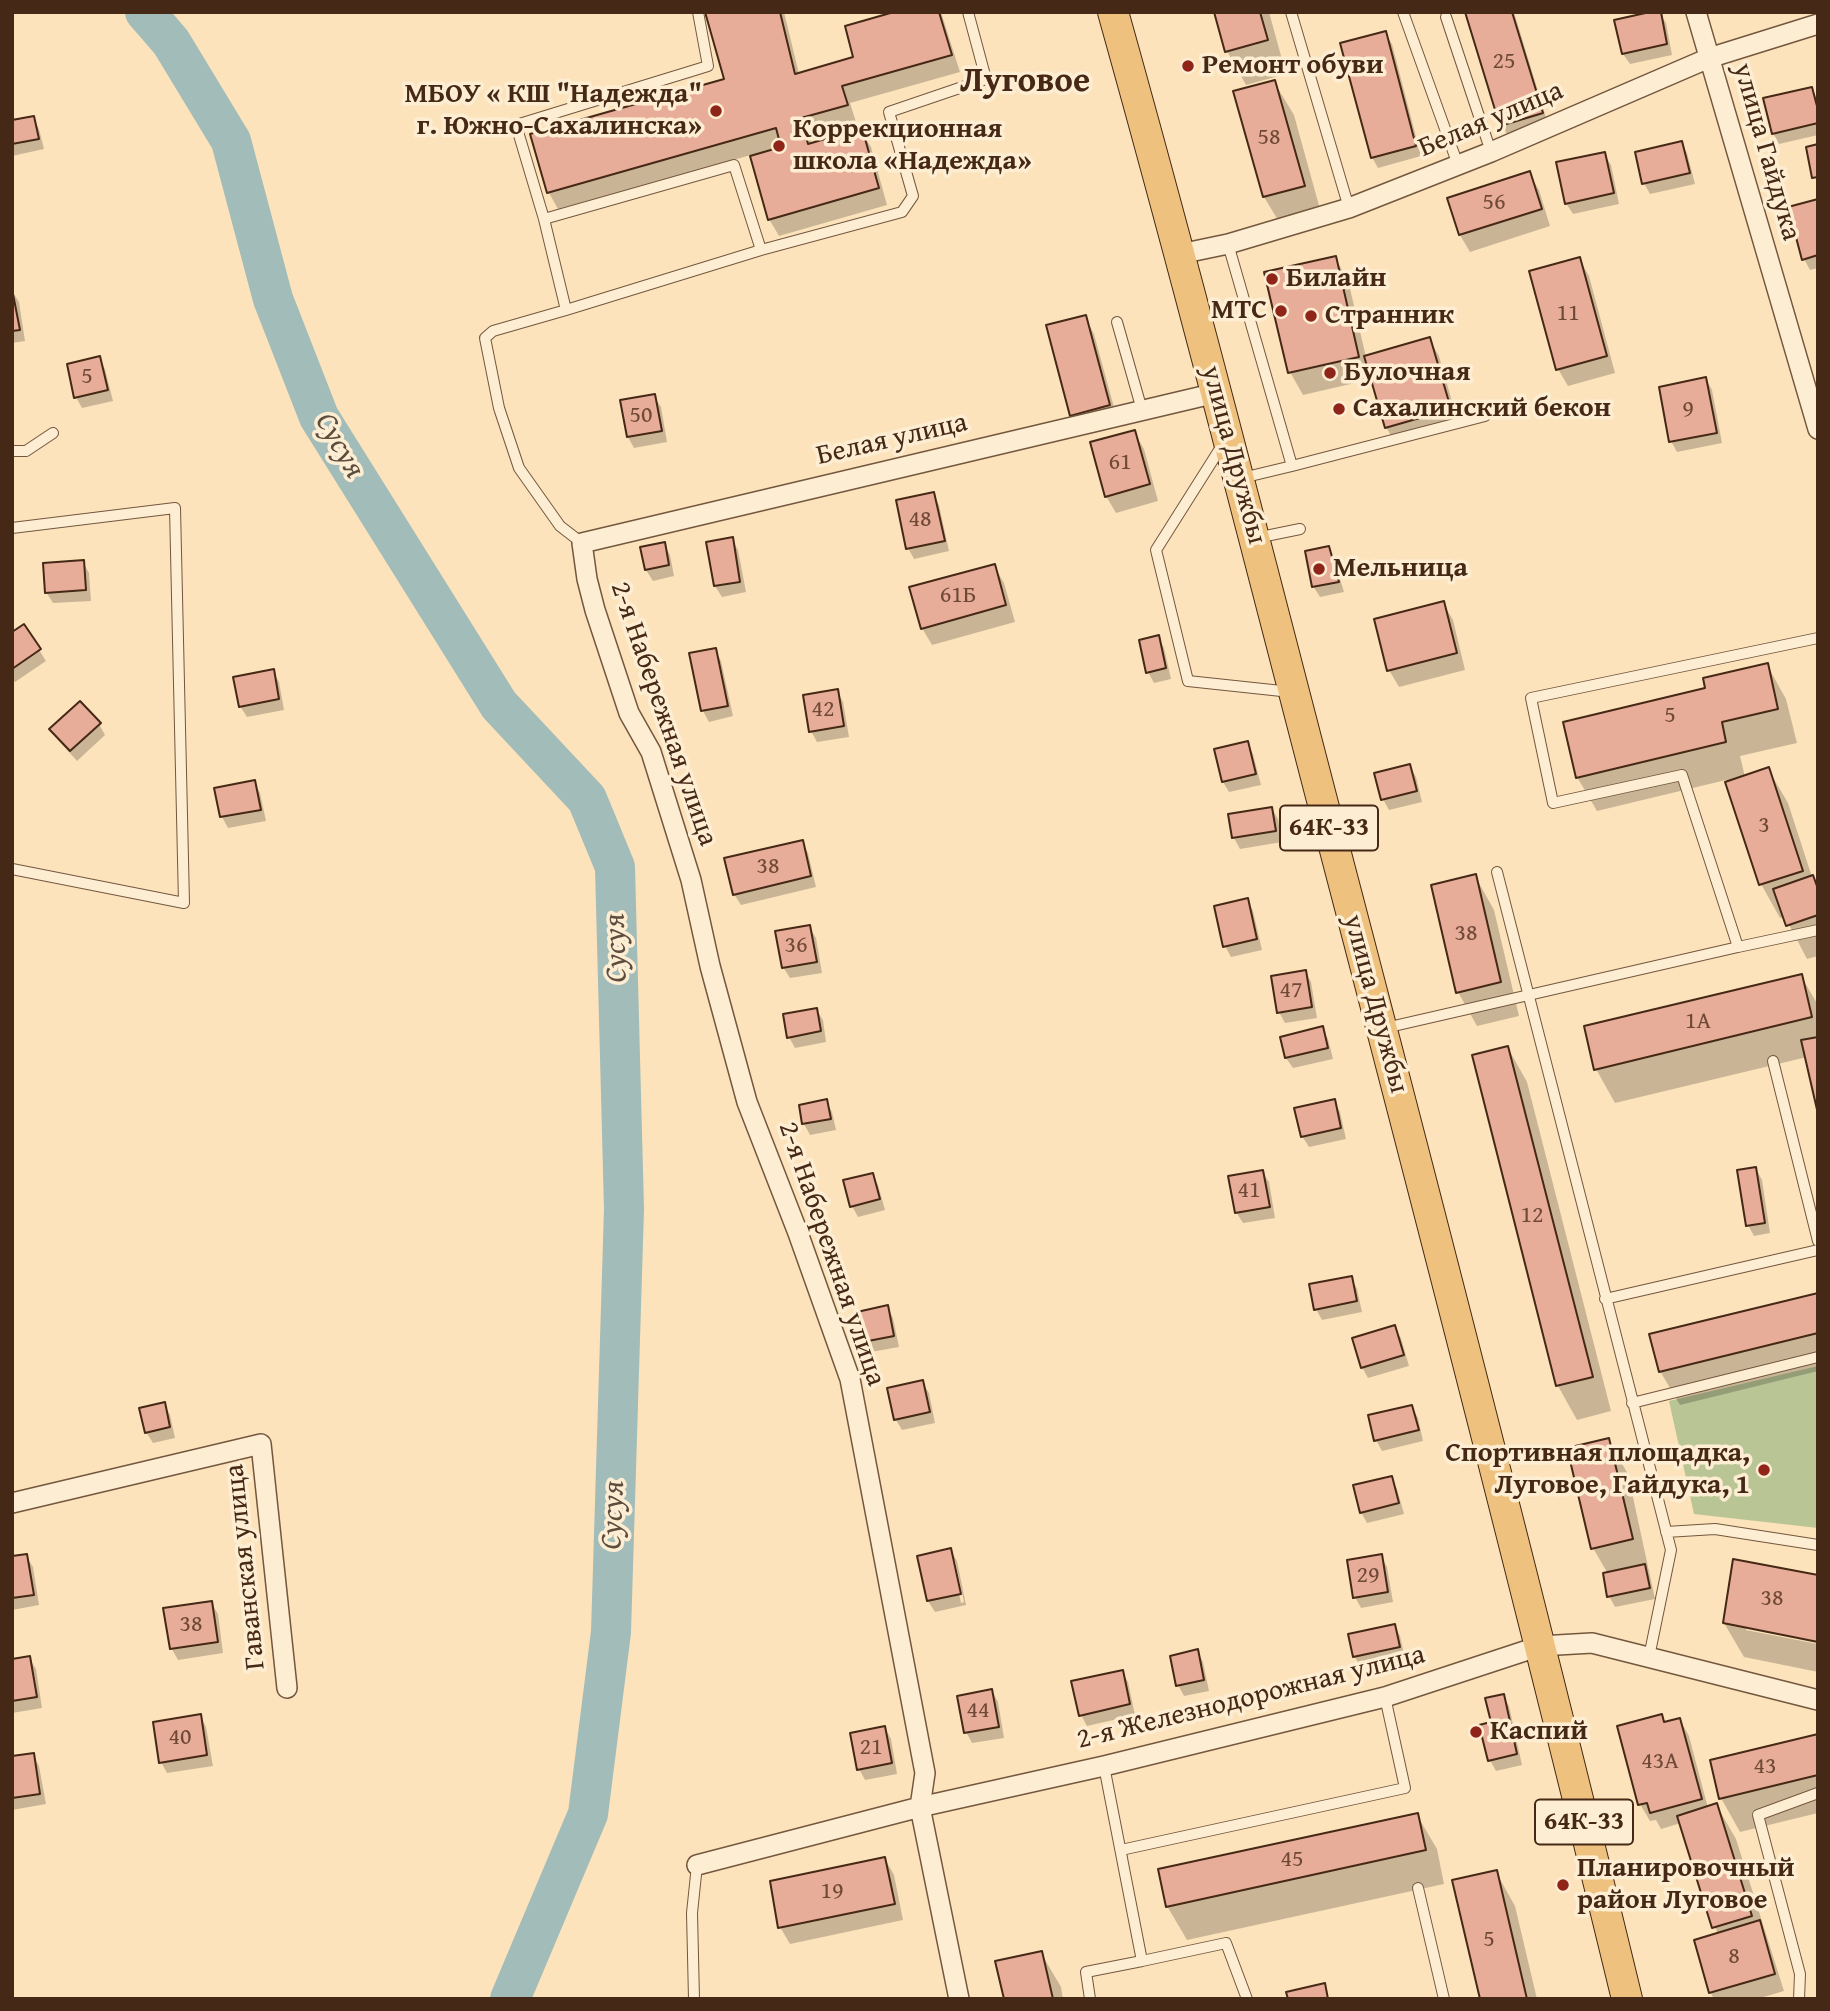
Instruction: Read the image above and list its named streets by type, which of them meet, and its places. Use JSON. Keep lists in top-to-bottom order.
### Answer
{
  "streets": {
    "main road": ["улица Дружбы", "64К-33"],
    "street": [
      "Белая улица",
      "улица Гайдука",
      "2-я Набережная улица",
      "Гаванская улица",
      "2-я Железнодорожная улица"
    ]
  },
  "crossings": [
    ["Белая улица", "улица Гайдука"],
    ["Белая улица", "улица Дружбы"],
    ["Белая улица", "2-я Набережная улица"],
    ["улица Дружбы", "2-я Железнодорожная улица"],
    ["2-я Набережная улица", "2-я Железнодорожная улица"]
  ],
  "districts": ["Луговое"],
  "water": ["Сусуя"],
  "places": [
    "Ремонт обуви",
    "МБОУ « КШ \"Надежда\" г. Южно-Сахалинска»",
    "Коррекционная школа «Надежда»",
    "Билайн",
    "МТС",
    "Странник",
    "Булочная",
    "Сахалинский бекон",
    "Мельница",
    "Спортивная площадка, Луговое, Гайдука, 1",
    "Каспий",
    "Планировочный район Луговое"
  ],
  "house_numbers": [
    "25",
    "58",
    "56",
    "11",
    "5",
    "9",
    "50",
    "61",
    "48",
    "61Б",
    "42",
    "5",
    "3",
    "38",
    "38",
    "36",
    "47",
    "1А",
    "41",
    "12",
    "29",
    "38",
    "38",
    "44",
    "40",
    "21",
    "43А",
    "43",
    "45",
    "19",
    "5",
    "8"
  ]
}
